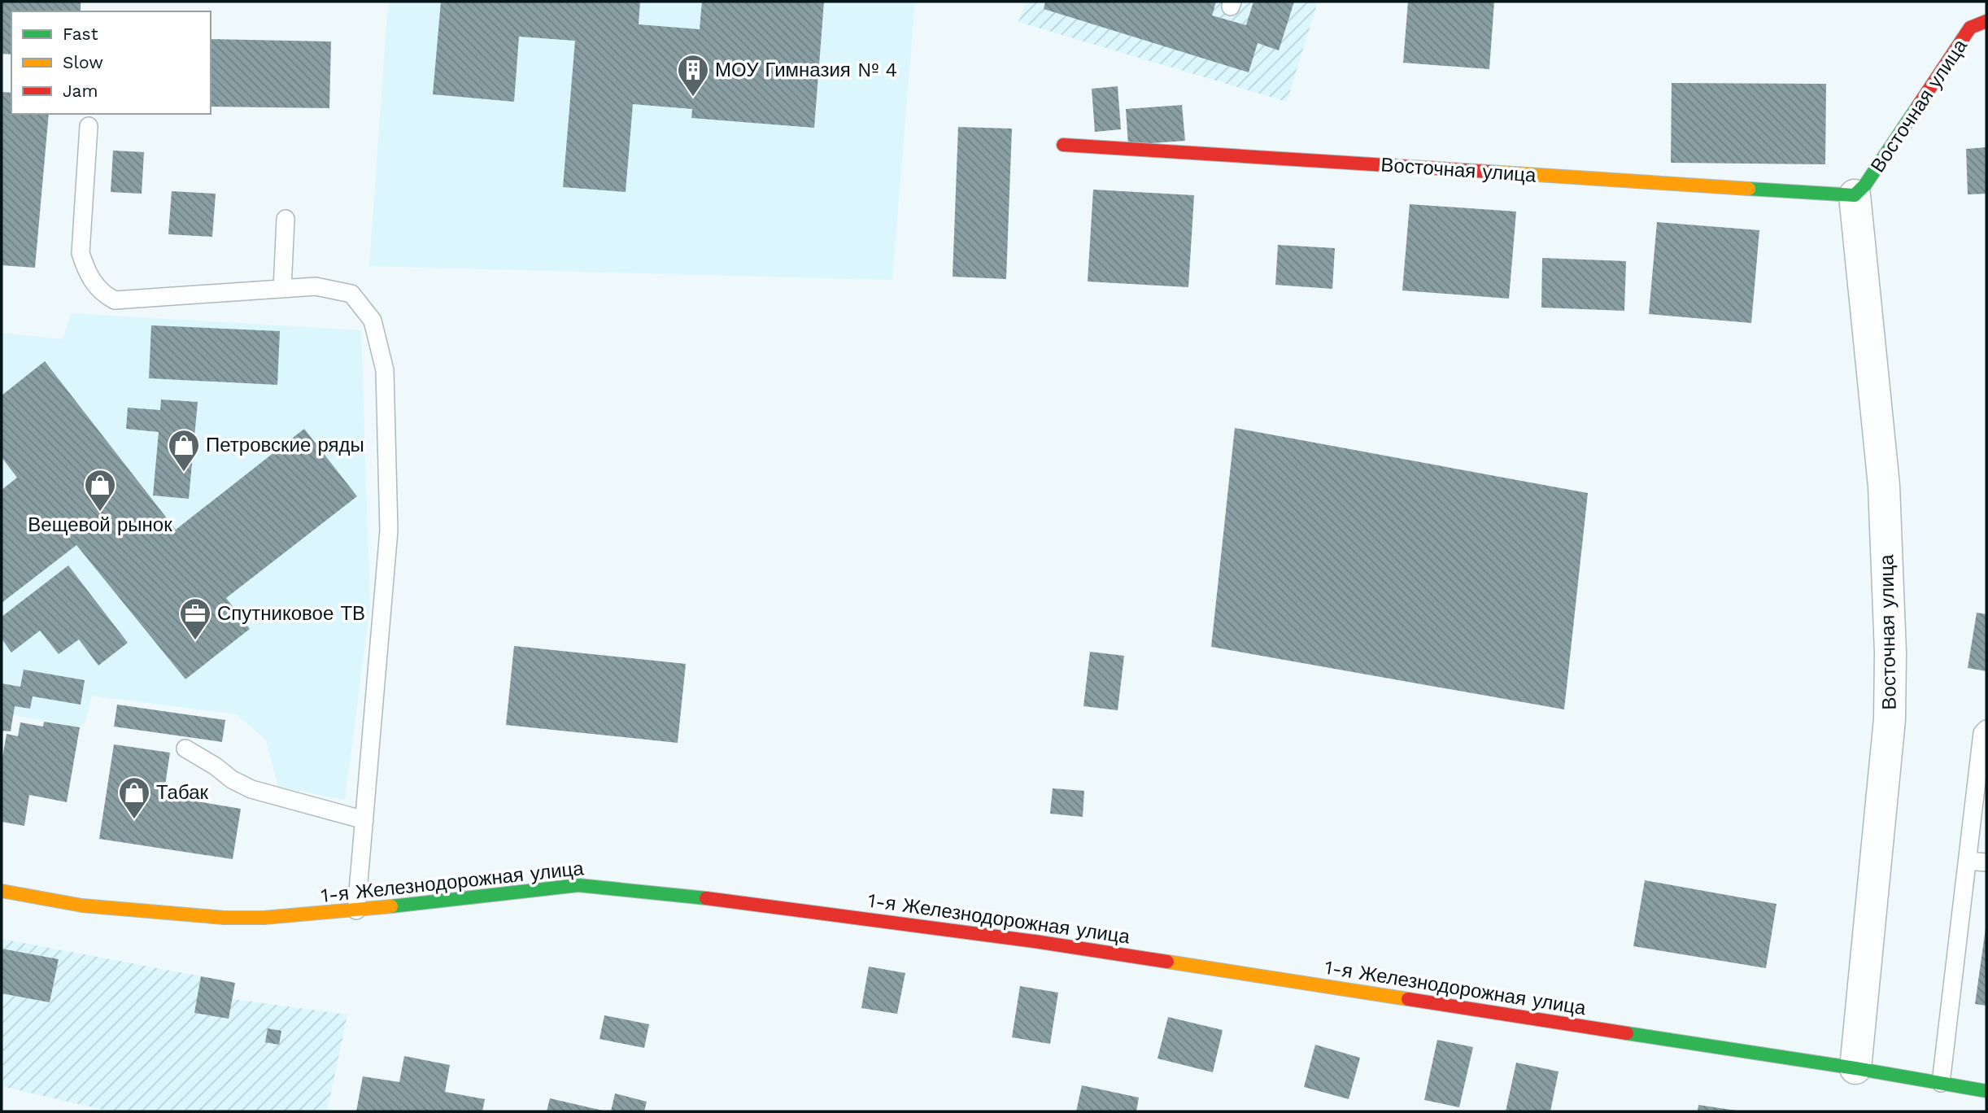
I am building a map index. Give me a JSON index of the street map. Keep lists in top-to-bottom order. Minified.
{"streets":{"main road":["Восточная улица","1-я Железнодорожная улица"]},"crossings":[["Восточная улица","1-я Железнодорожная улица"]],"places":{"building":["МОУ Гимназия № 4"],"shop":["Петровские ряды","Вещевой рынок","Табак"],"office":["Спутниковое ТВ"]},"legend":["Fast","Slow","Jam"]}
